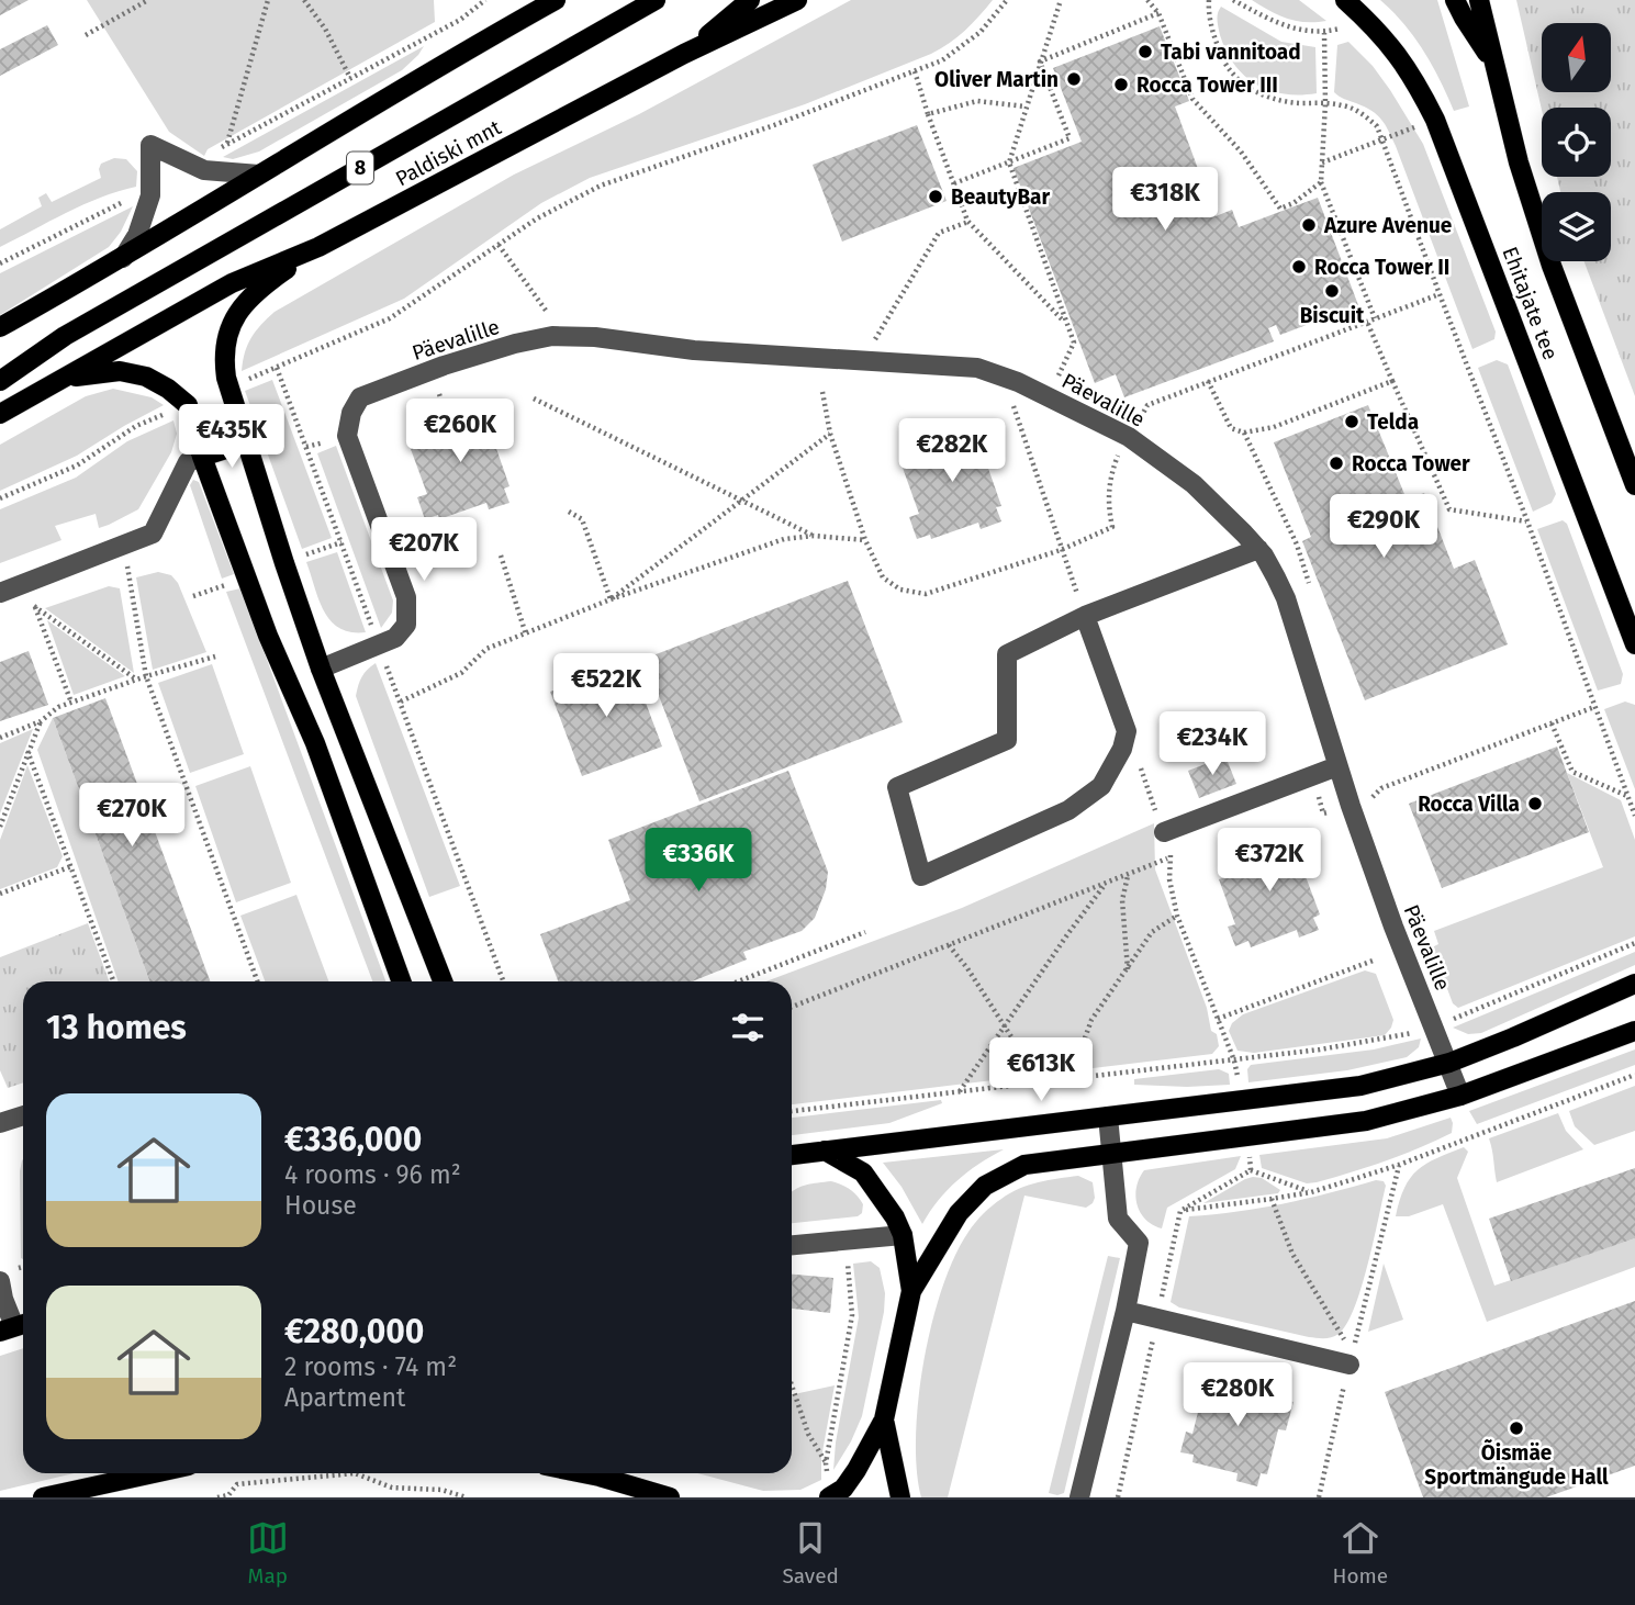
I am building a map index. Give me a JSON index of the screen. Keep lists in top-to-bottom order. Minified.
{"streets":{"main road":["Paldiski mnt","8","Ehitajate tee"],"street":["Päevalille"]},"places":["Tabi vannitoad","Oliver Martin","Rocca Tower III","BeautyBar","Azure Avenue","Rocca Tower II","Biscuit","Telda","Rocca Tower","Rocca Villa","Õismäe Sportmängude Hall"],"north":"top","page":{"price":["€318K","€260K","€435K","€282K","€290K","€207K","€522K","€234K","€270K","€336K","€372K","€613K","€280K"],"heading":"13 homes","list":[{"name":"€336,000","note":"4 rooms · 96 m² · House"},{"name":"€280,000","note":"2 rooms · 74 m² · Apartment"}],"tabs":["Map","Saved","Home"]}}
